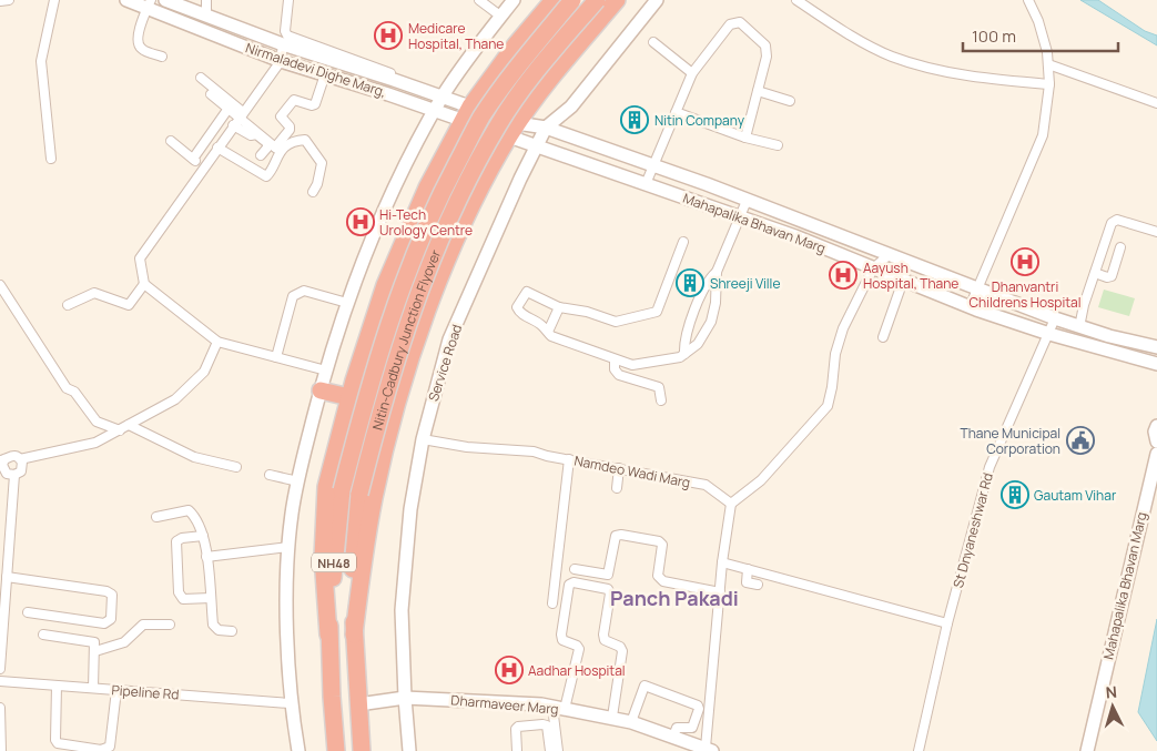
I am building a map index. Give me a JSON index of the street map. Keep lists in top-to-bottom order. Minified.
{"streets":{"highway":["Nitin-Cadbury Junction Flyover","NH48"],"street":["Nirmaladevi Dighe Marg,","Mahapalika Bhavan Marg","Service Road","Namdeo Wadi Marg","St Dnyaneshwar Rd","Pipeline Rd","Dharmaveer Marg"]},"crossings":[["Nirmaladevi Dighe Marg,","Mahapalika Bhavan Marg"],["Mahapalika Bhavan Marg","Service Road"],["Mahapalika Bhavan Marg","St Dnyaneshwar Rd"],["Nitin-Cadbury Junction Flyover","NH48"],["Service Road","Namdeo Wadi Marg"],["Service Road","Dharmaveer Marg"],["NH48","Dharmaveer Marg"]],"districts":["Panch Pakadi"],"places":{"hospital":["Medicare Hospital, Thane","Hi-Tech Urology Centre","Dhanvantri Childrens Hospital","Aayush Hospital, Thane","Aadhar Hospital"],"building":["Nitin Company","Shreeji Ville","Gautam Vihar"],"public building":["Thane Municipal Corporation"]},"scale_bar":"100 m","north":"top"}
